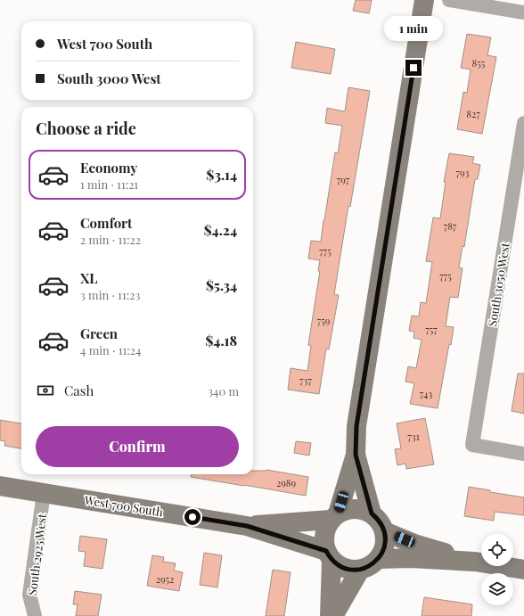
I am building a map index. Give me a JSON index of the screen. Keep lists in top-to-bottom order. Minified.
{"streets":{"main road":["West 700 South"],"street":["South 3050 West","South 2925 West"]},"crossings":[["West 700 South","South 2925 West"]],"house_numbers":["855","827","793","797","787","775","775","759","757","737","743","731","2989","2952"],"page":{"bubble":"1 min","banner":["West 700 South","South 3000 West"],"heading":"Choose a ride","list":[{"name":"Economy","note":"1 min · 11:21","value":"$3.14"},{"name":"Comfort","note":"2 min · 11:22","value":"$4.24"},{"name":"XL","note":"3 min · 11:23","value":"$5.34"},{"name":"Green","note":"4 min · 11:24","value":"$4.18"}],"pay":["Cash","340 m"],"buttons":"Confirm"}}
